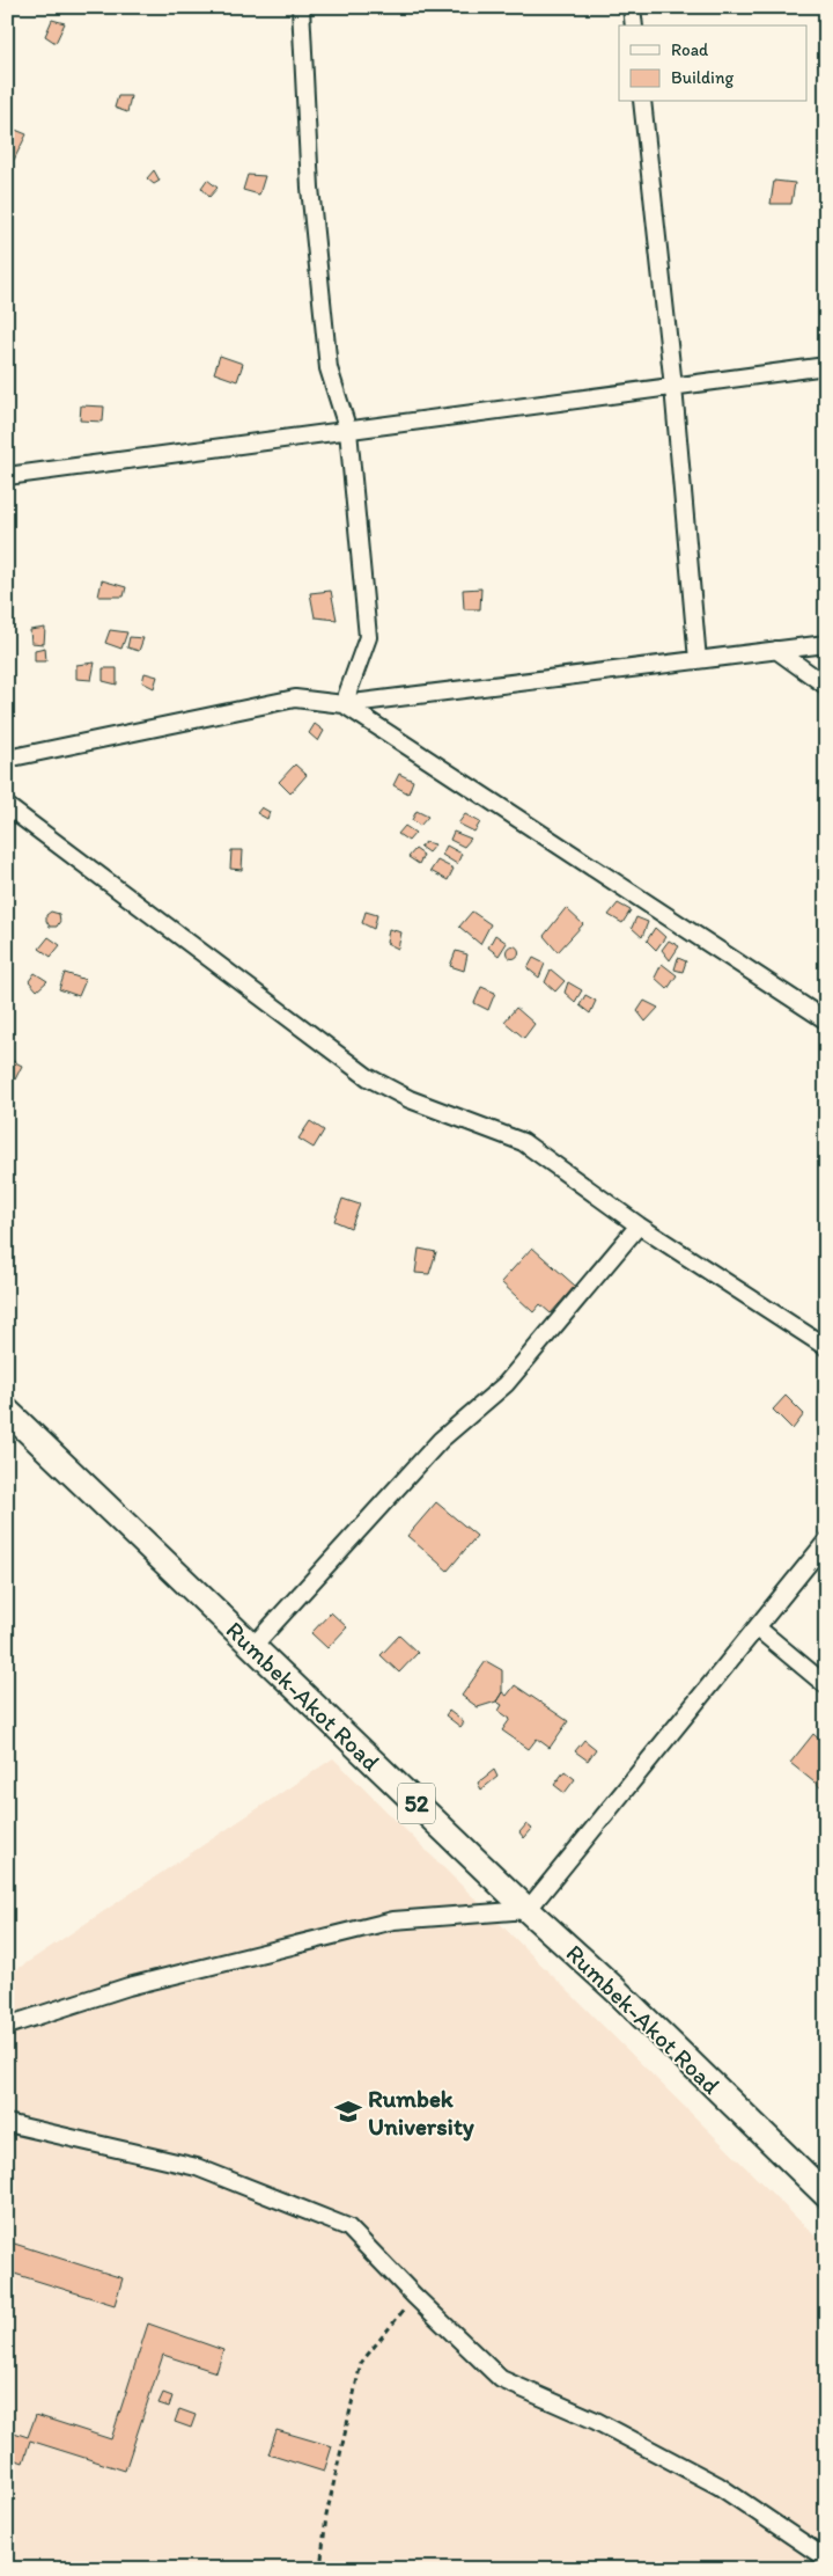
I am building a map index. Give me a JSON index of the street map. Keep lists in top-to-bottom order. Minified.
{"streets":{"main road":["Rumbek-Akot Road","52"]},"places":{"school or university":["Rumbek University"]},"legend":["Road","Building"]}
